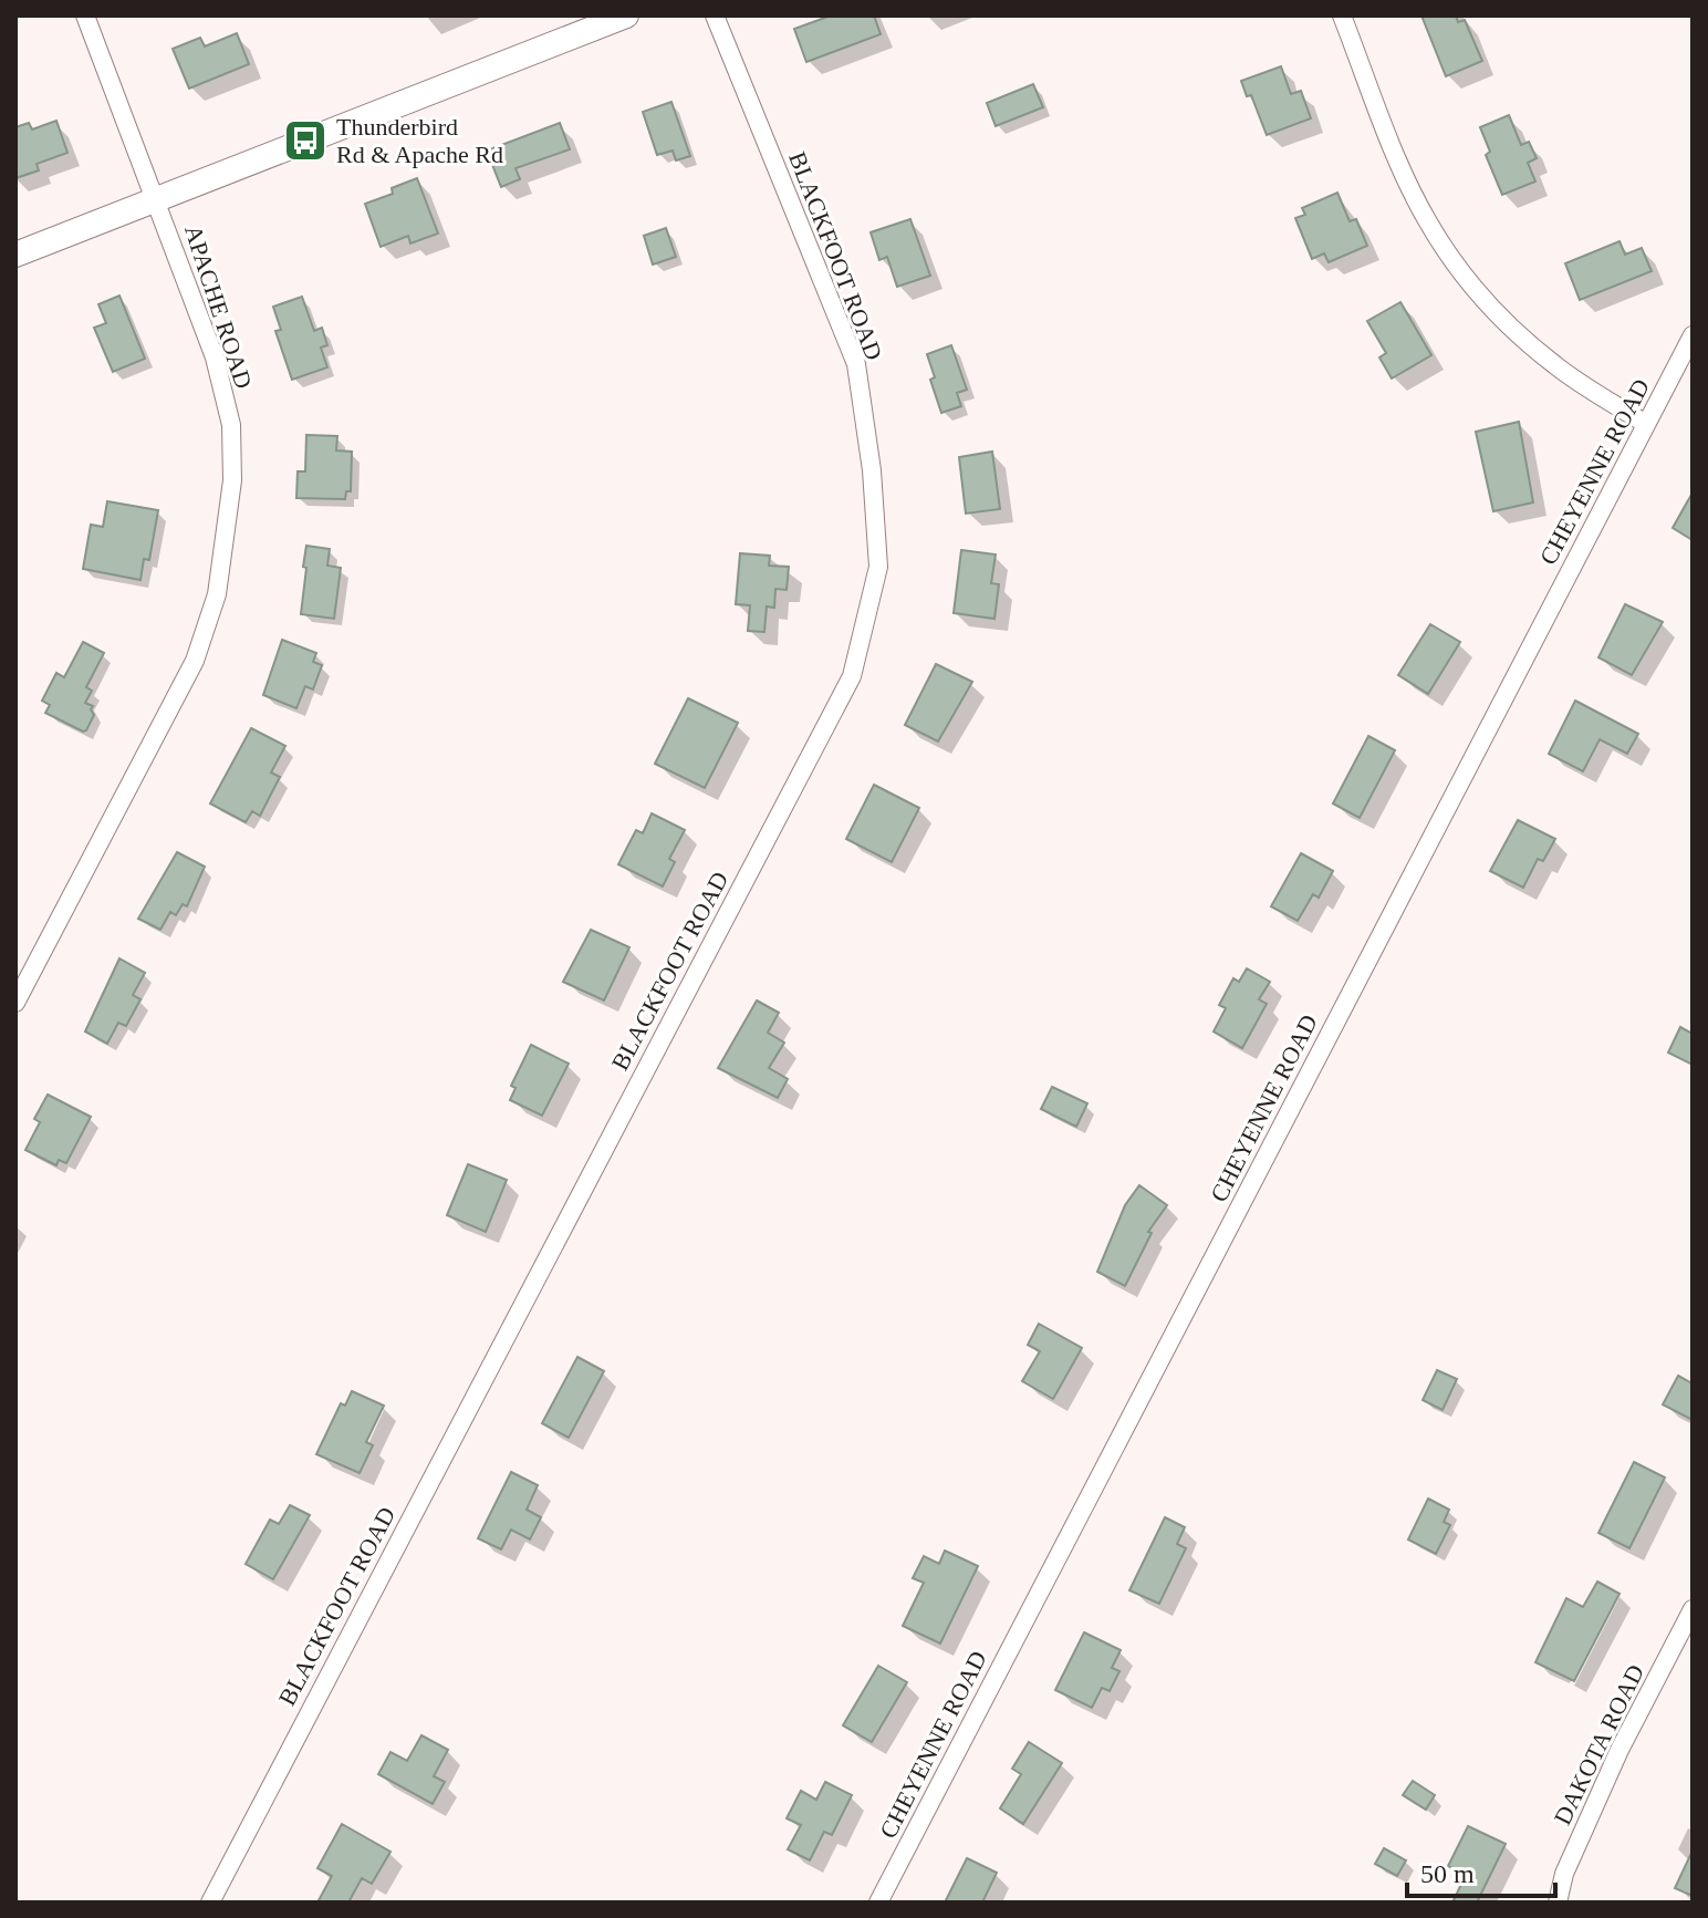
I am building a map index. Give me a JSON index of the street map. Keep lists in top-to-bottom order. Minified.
{"streets":{"street":["BLACKFOOT ROAD","APACHE ROAD","CHEYENNE ROAD","DAKOTA ROAD"]},"places":{"bus stop":["Thunderbird Rd & Apache Rd"]},"scale_bar":"50 m"}
